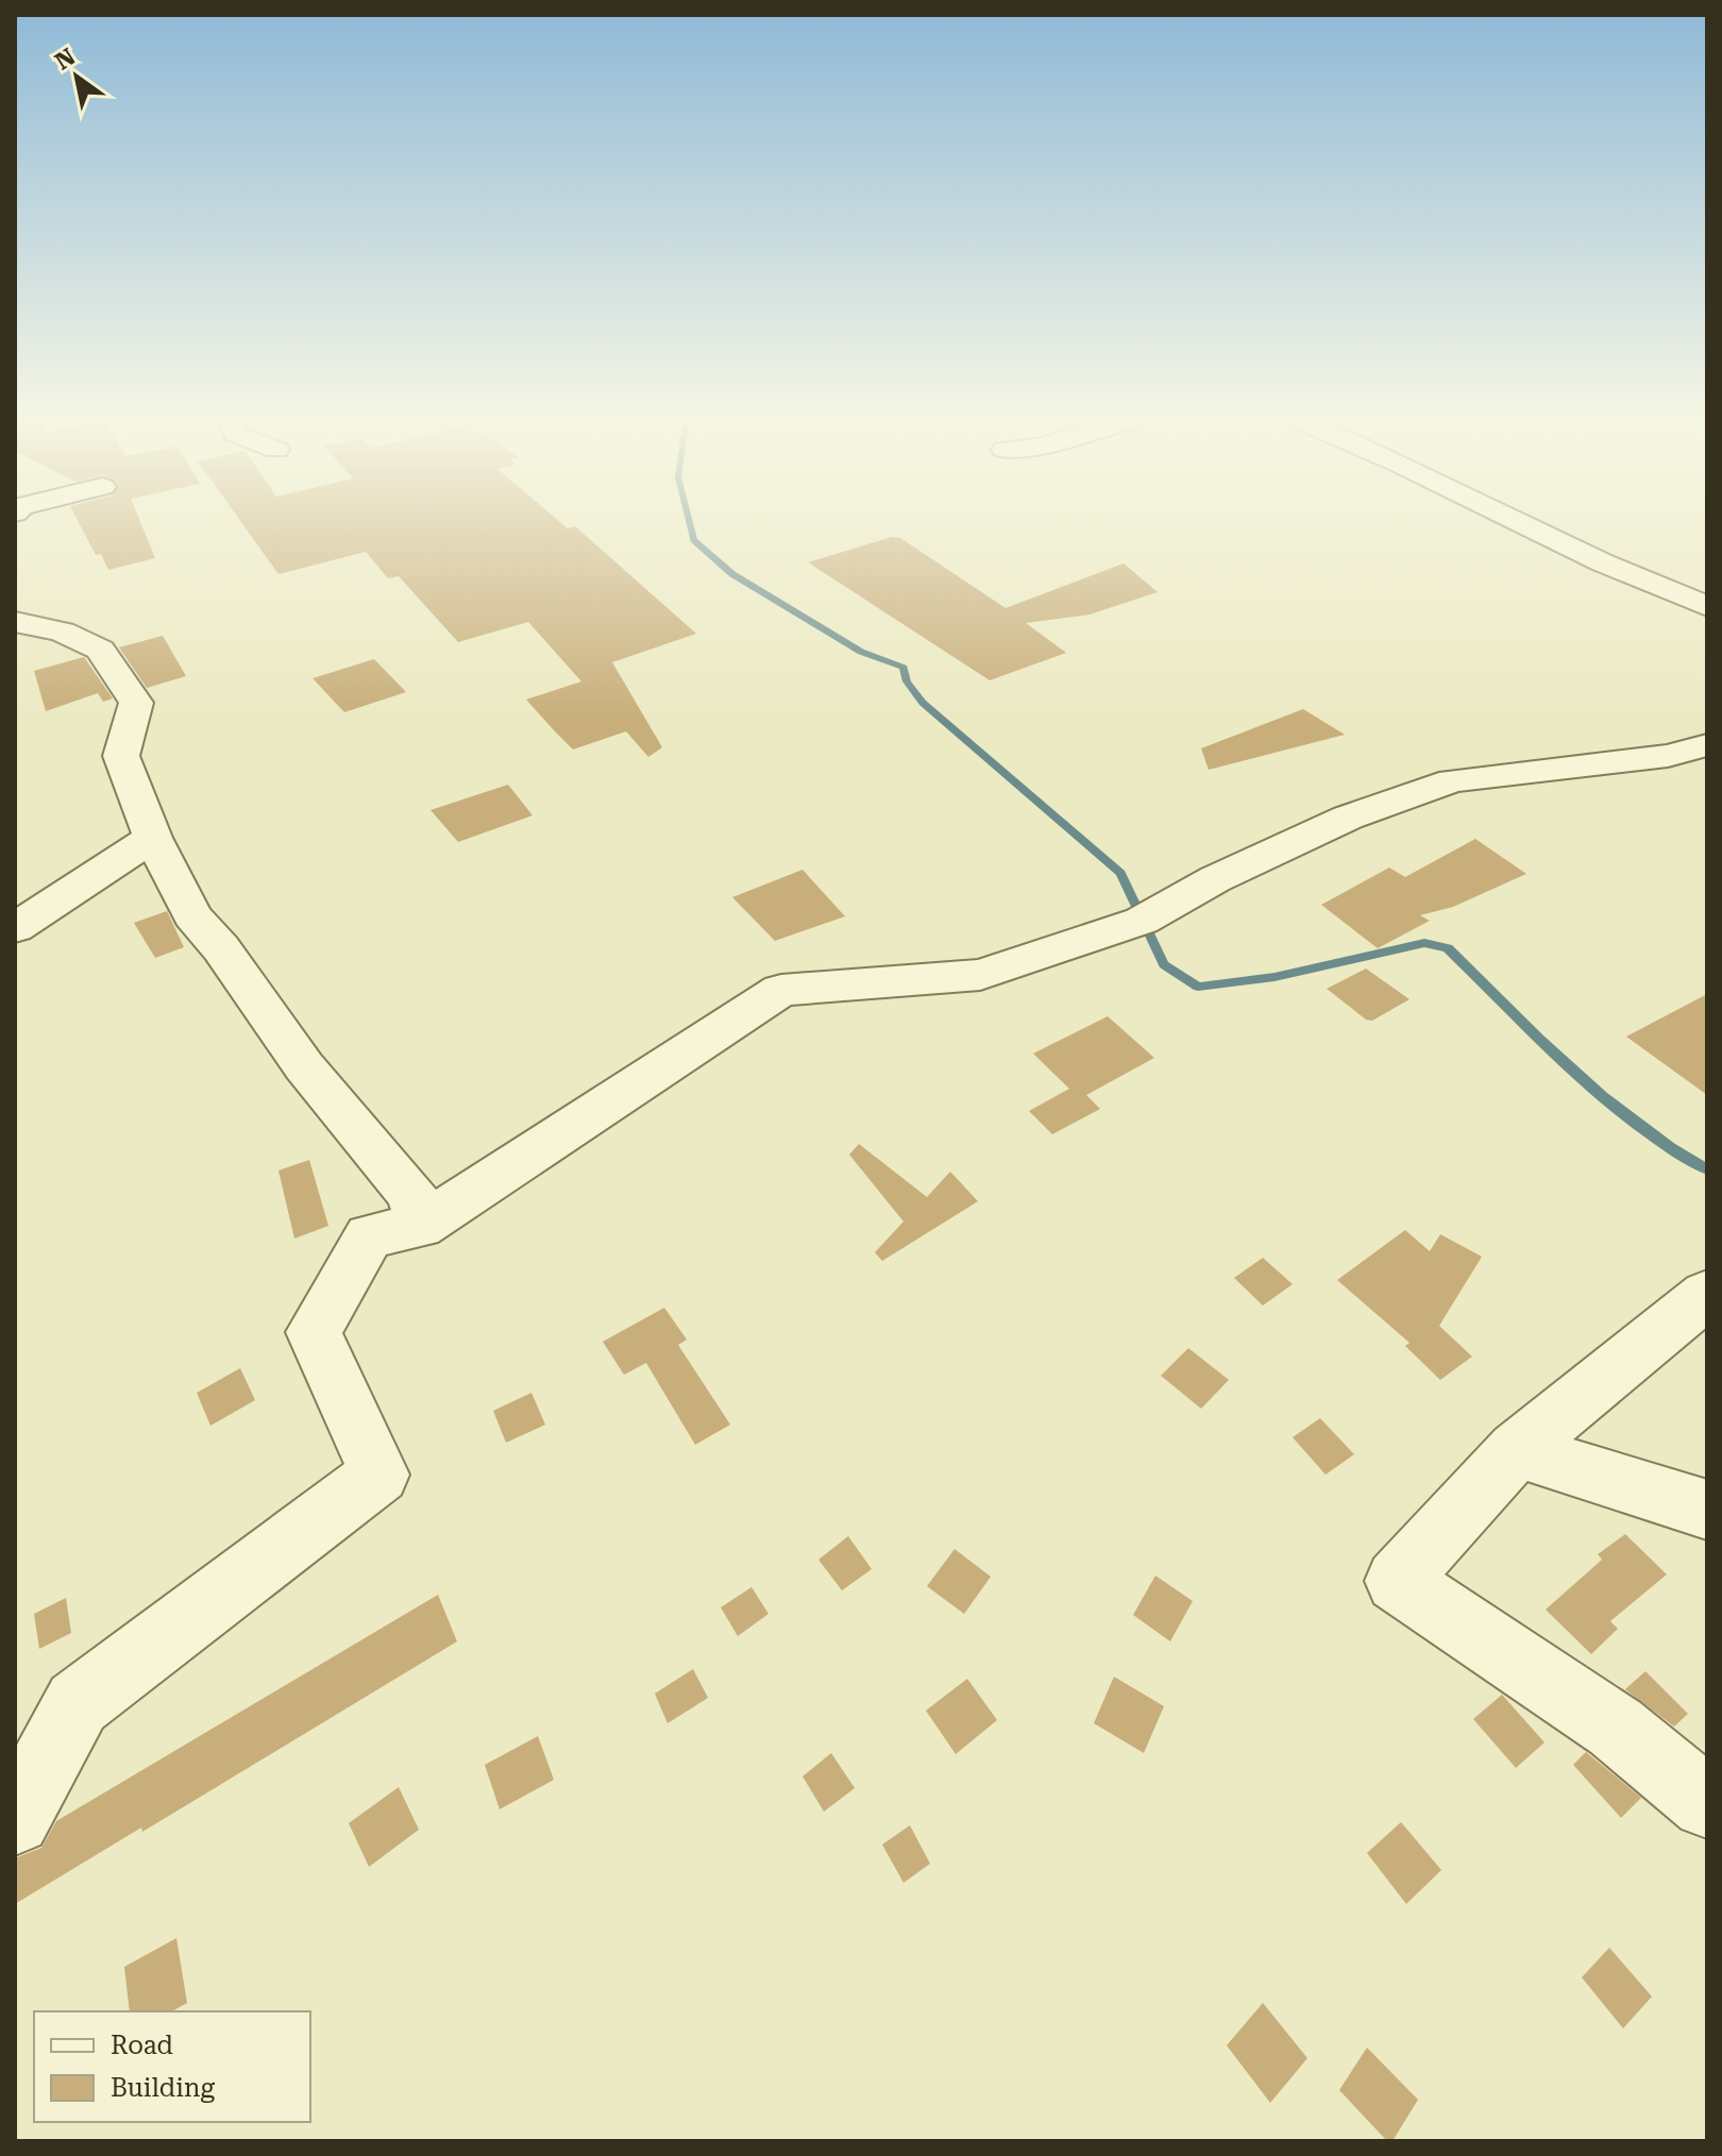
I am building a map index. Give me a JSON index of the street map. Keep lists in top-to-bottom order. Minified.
{"legend":["Road","Building"],"north":"top left"}
